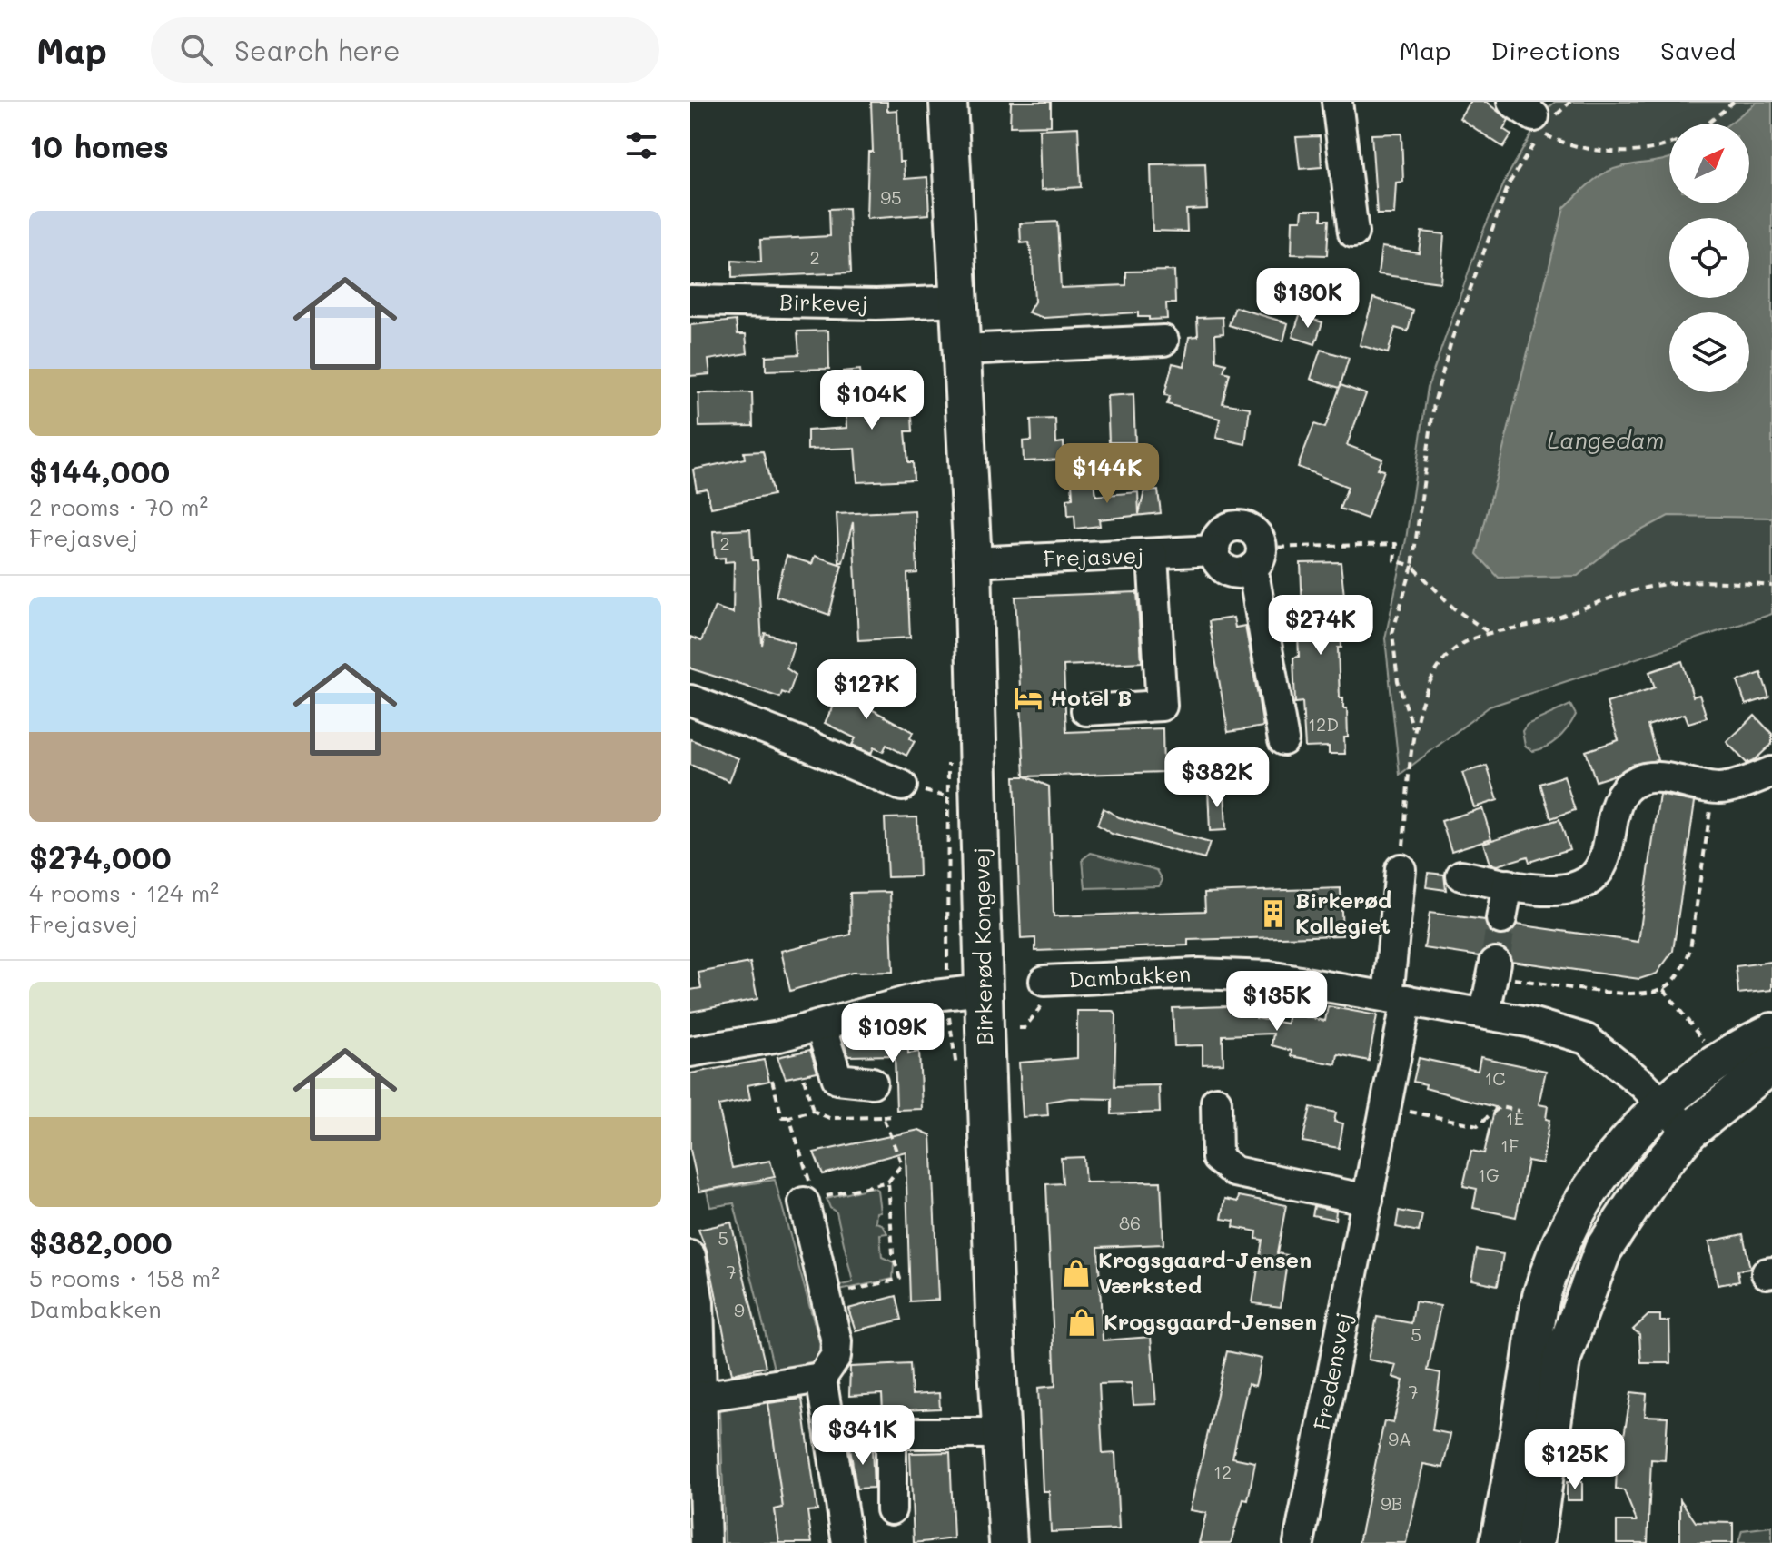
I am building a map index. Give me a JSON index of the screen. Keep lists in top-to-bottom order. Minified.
{"streets":{"main road":["Birkerød Kongevej"],"street":["Birkevej","Frejasvej","Dambakken","Fredensvej"]},"crossings":[["Birkevej","Birkerød Kongevej"],["Frejasvej","Birkerød Kongevej"],["Dambakken","Fredensvej"]],"water":["Langedam"],"places":{"hotel":["Hotel B"],"building":["Birkerød Kollegiet"],"shop":["Krogsgaard-Jensen Værksted","Krogsgaard-Jensen"]},"house_numbers":["95","2","2","12D","1C","1E","1F","1G","86","5","7","9","5","7","9A","12","9B"],"north":"top right","page":{"header":"Map","search":"Search here","nav":["Map","Directions","Saved"],"heading":"10 homes","list":[{"name":"$144,000","note":"2 rooms · 70 m² · Frejasvej"},{"name":"$274,000","note":"4 rooms · 124 m² · Frejasvej"},{"name":"$382,000","note":"5 rooms · 158 m² · Dambakken"}],"price":["$130K","$104K","$144K","$274K","$127K","$382K","$135K","$109K","$341K","$125K"]}}
